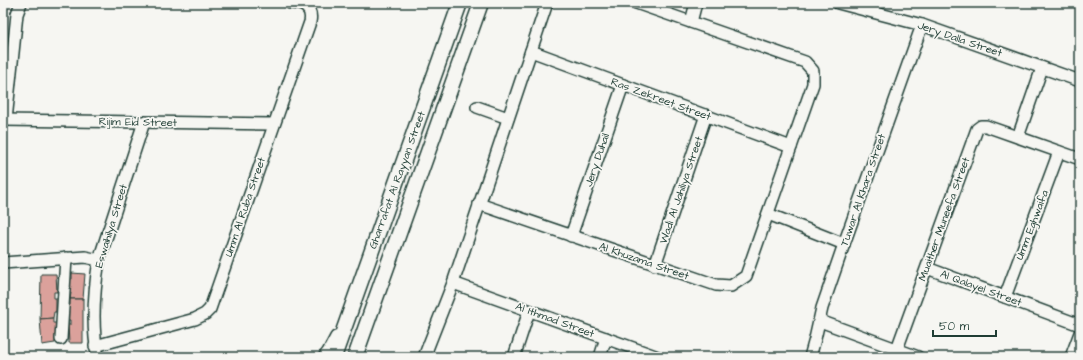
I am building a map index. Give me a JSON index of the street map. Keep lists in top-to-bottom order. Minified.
{"streets":{"main road":["Gharrafat Al Rayyan Street"],"street":["Jery Dalla Street","Ras Zekreet Street","Rijim Eid Street","Jery Duhail","Wadi Al Jahiliya Street","Tuwar Al Khara Street","Umm Al Ruba Street","Muaither Muneefa Street","Umm Eghwaifa","Eswaihilya Street","Al Khuzama Street","Al Qalayel Street","Al Ithmad Street"]},"crossings":[["Jery Dalla Street","Tuwar Al Khara Street"],["Ras Zekreet Street","Jery Duhail"],["Ras Zekreet Street","Wadi Al Jahiliya Street"],["Ras Zekreet Street","Al Khuzama Street"],["Rijim Eid Street","Umm Al Ruba Street"],["Rijim Eid Street","Eswaihilya Street"],["Jery Duhail","Al Khuzama Street"],["Wadi Al Jahiliya Street","Al Khuzama Street"],["Umm Al Ruba Street","Eswaihilya Street"],["Muaither Muneefa Street","Umm Eghwaifa"],["Muaither Muneefa Street","Al Qalayel Street"],["Umm Eghwaifa","Al Qalayel Street"]],"scale_bar":"50 m"}
